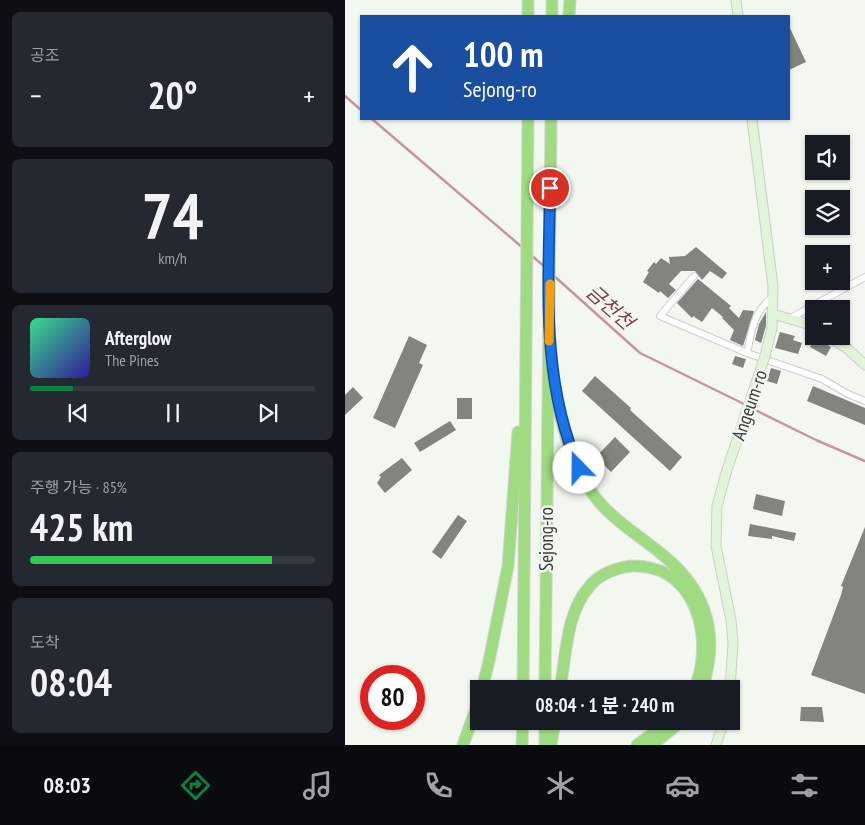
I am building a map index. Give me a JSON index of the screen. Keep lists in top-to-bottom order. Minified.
{"streets":{"highway":["Sejong-ro"],"street":["Angeum-ro"]},"water":["금천천"],"page":{"tile":["공조",["74","km/h"],["주행 가능 · 85%","425 km"],["도착","08:04"]],"turn":["100 m","Sejong-ro"],"heat":["−","20°","+"],"map_buttons":["+","−"],"song":["Afterglow","The Pines"],"limit":"80","trip":"08:04 · 1 분 · 240 m","tabs":"08:03"}}
